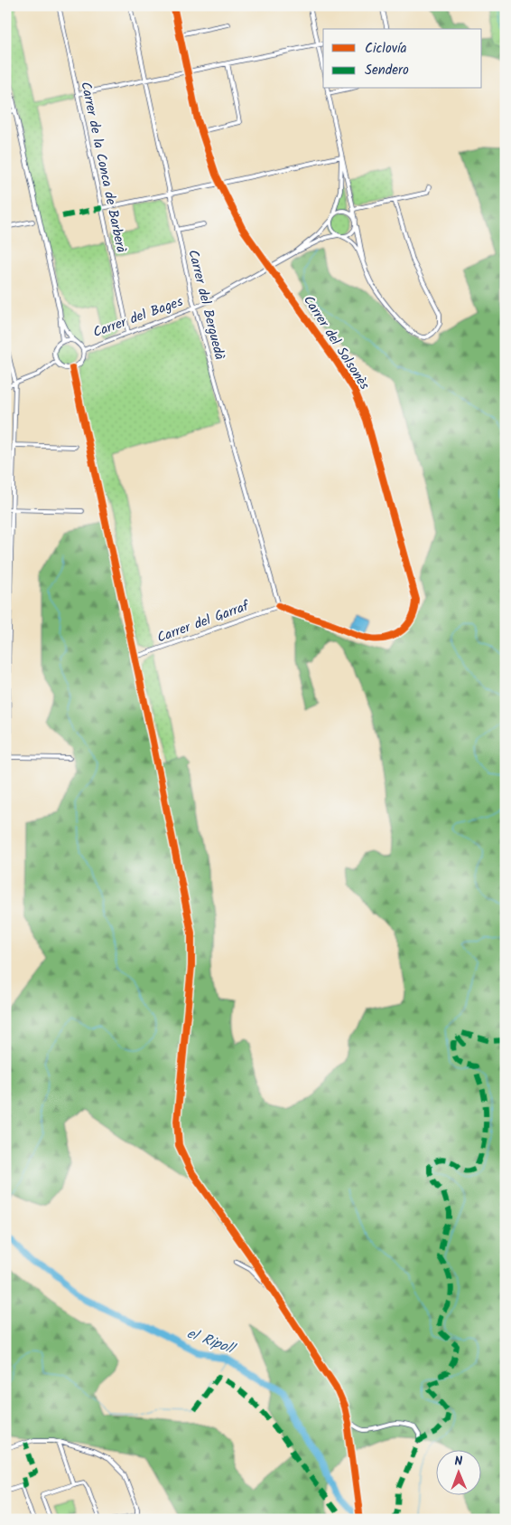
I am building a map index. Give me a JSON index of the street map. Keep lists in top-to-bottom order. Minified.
{"streets":{"street":["Carrer de la Conca de Barberà","Carrer del Berguedà","Carrer del Bages","Carrer del Solsonès","Carrer del Garraf"]},"crossings":[["Carrer de la Conca de Barberà","Carrer del Bages"],["Carrer del Berguedà","Carrer del Bages"],["Carrer del Berguedà","Carrer del Solsonès"],["Carrer del Berguedà","Carrer del Garraf"],["Carrer del Bages","Carrer del Solsonès"],["Carrer del Solsonès","Carrer del Garraf"]],"water":["el Ripoll"],"legend":["Ciclovía","Sendero"],"north":"top"}
